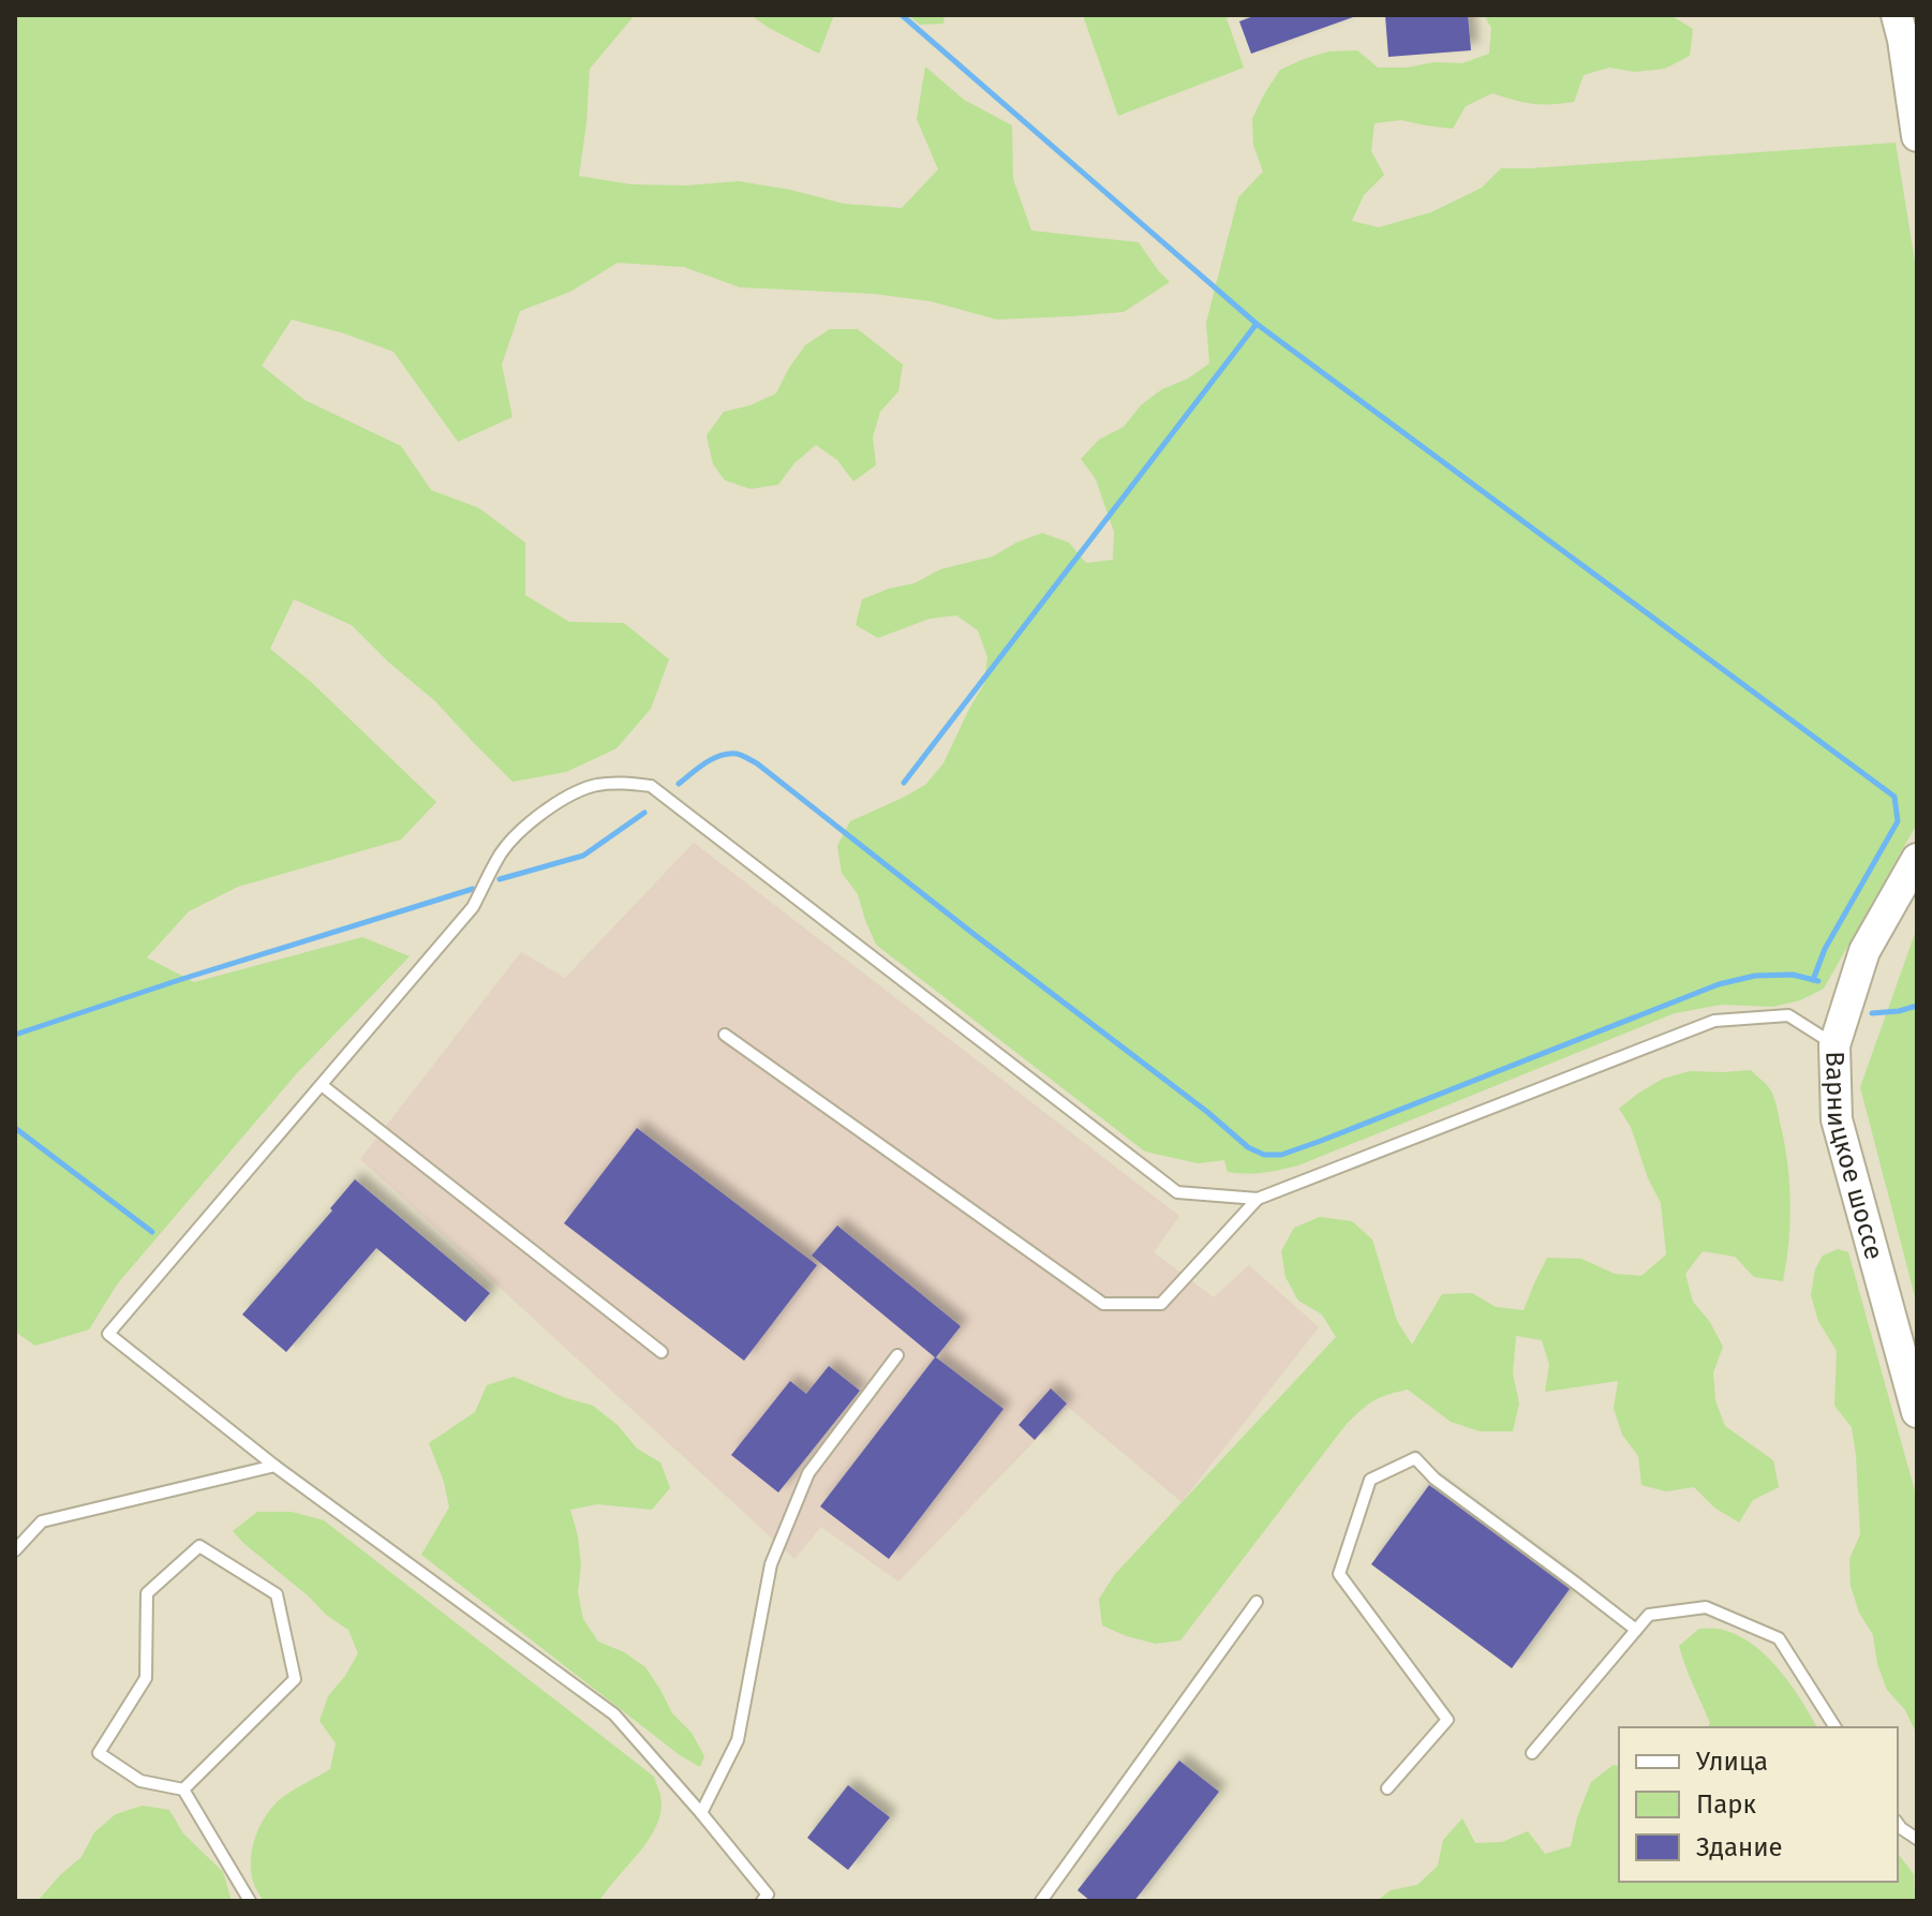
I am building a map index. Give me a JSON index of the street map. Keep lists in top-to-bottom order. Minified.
{"streets":{"street":["Варницкое шоссе"]},"legend":["Улица","Парк","Здание"]}
